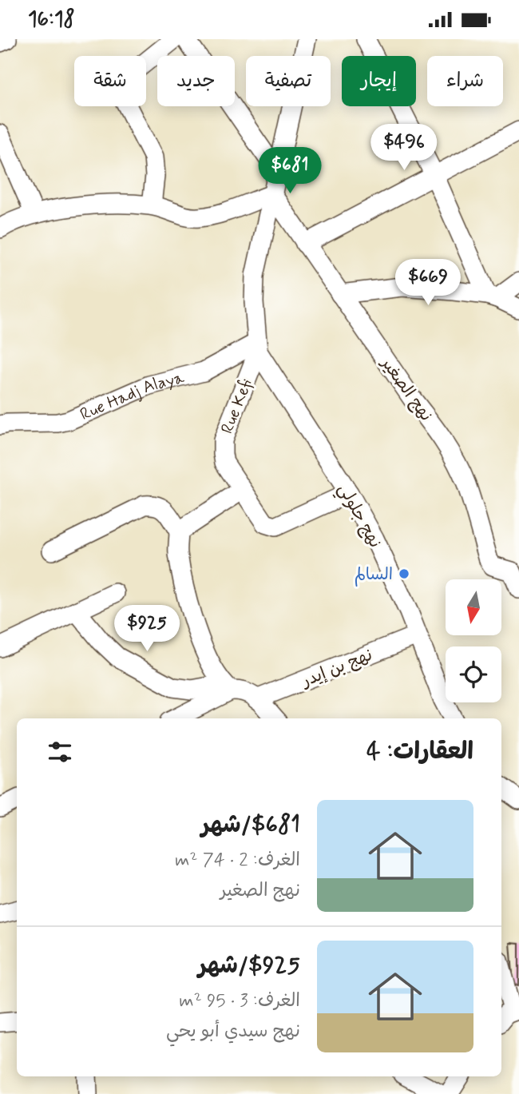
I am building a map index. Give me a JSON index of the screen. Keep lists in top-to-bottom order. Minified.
{"streets":{"street":["نهج الصغير","Rue Hadj Alaya","Rue Kefi","نهج جلولي","نهج بن إيدر"]},"crossings":[["Rue Hadj Alaya","Rue Kefi"],["Rue Hadj Alaya","نهج جلولي"],["Rue Kefi","نهج جلولي"],["نهج جلولي","نهج بن إيدر"]],"places":["السالم"],"north":"bottom","page":{"status":"16:18","chip":["شراء","إيجار","تصفية","جديد","شقة"],"price":["$496","$681","$669","$925"],"heading":"العقارات: 4","list":[{"name":"$681/شهر","note":"الغرف: 2 · 74 m² · نهج الصغير"},{"name":"$925/شهر","note":"الغرف: 3 · 95 m² · نهج سيدي أبو يحي"}]}}
